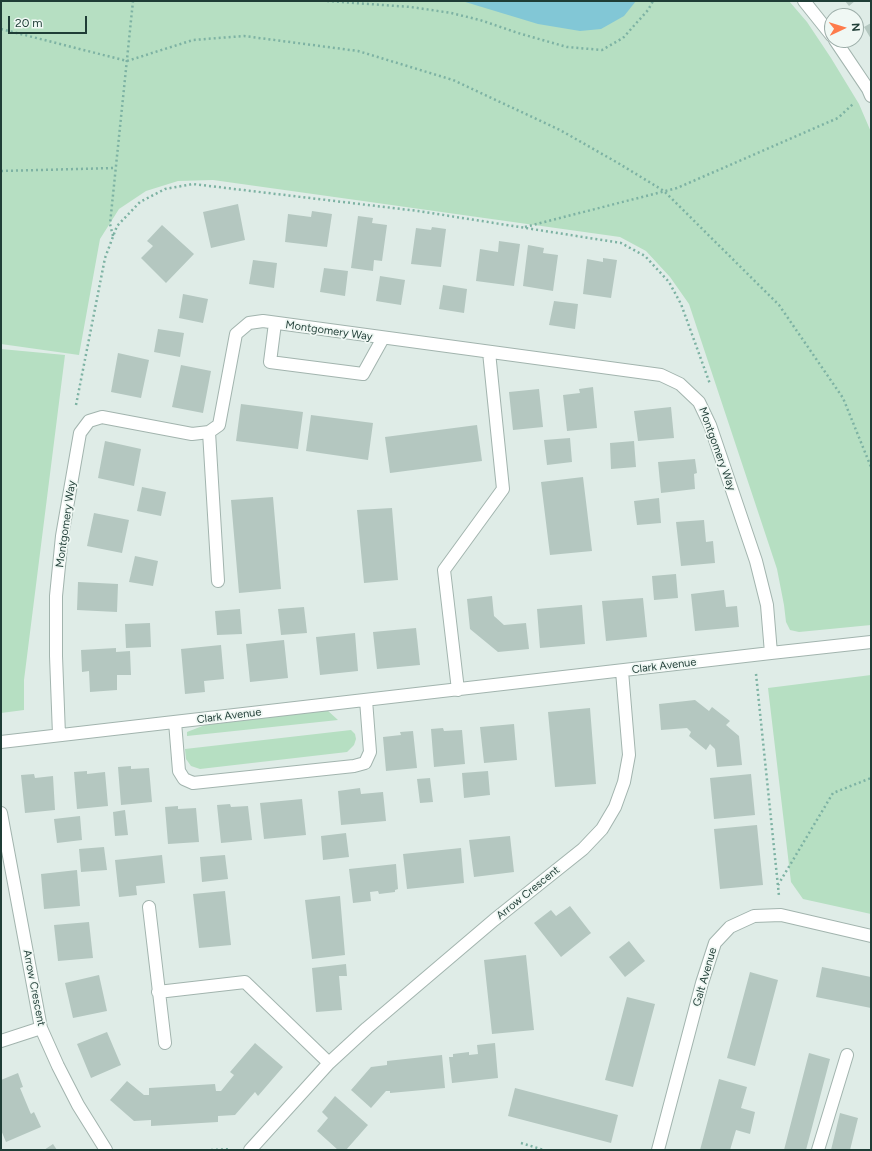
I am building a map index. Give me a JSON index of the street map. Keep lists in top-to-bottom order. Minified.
{"streets":{"street":["Montgomery Way","Clark Avenue","Arrow Crescent","Galt Avenue"]},"crossings":[["Montgomery Way","Clark Avenue"],["Clark Avenue","Arrow Crescent"]],"scale_bar":"20 m","north":"right"}
